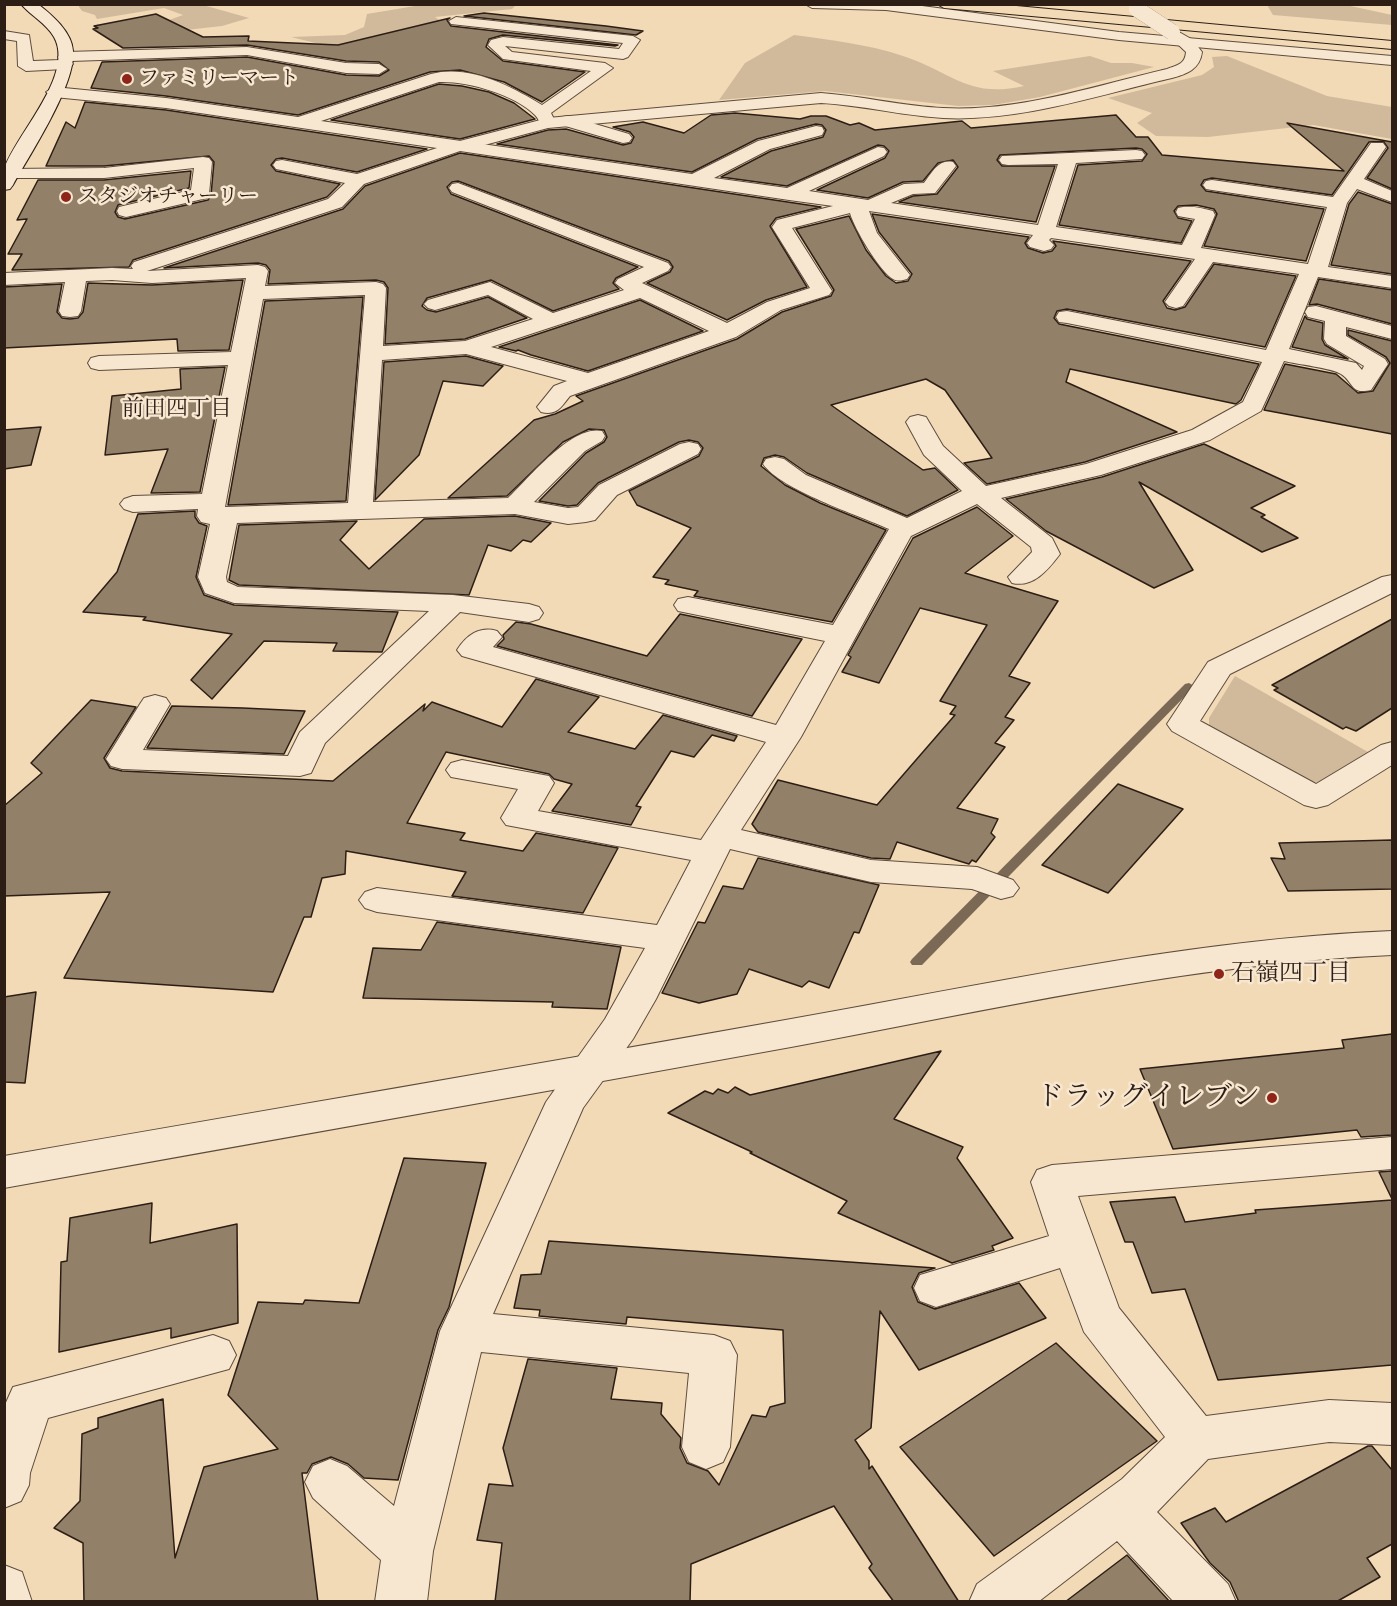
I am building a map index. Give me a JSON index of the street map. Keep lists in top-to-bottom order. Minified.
{"districts":["前田四丁目"],"places":["ファミリーマート","スタジオチャーリー","石嶺四丁目","ドラッグイレブン"]}
